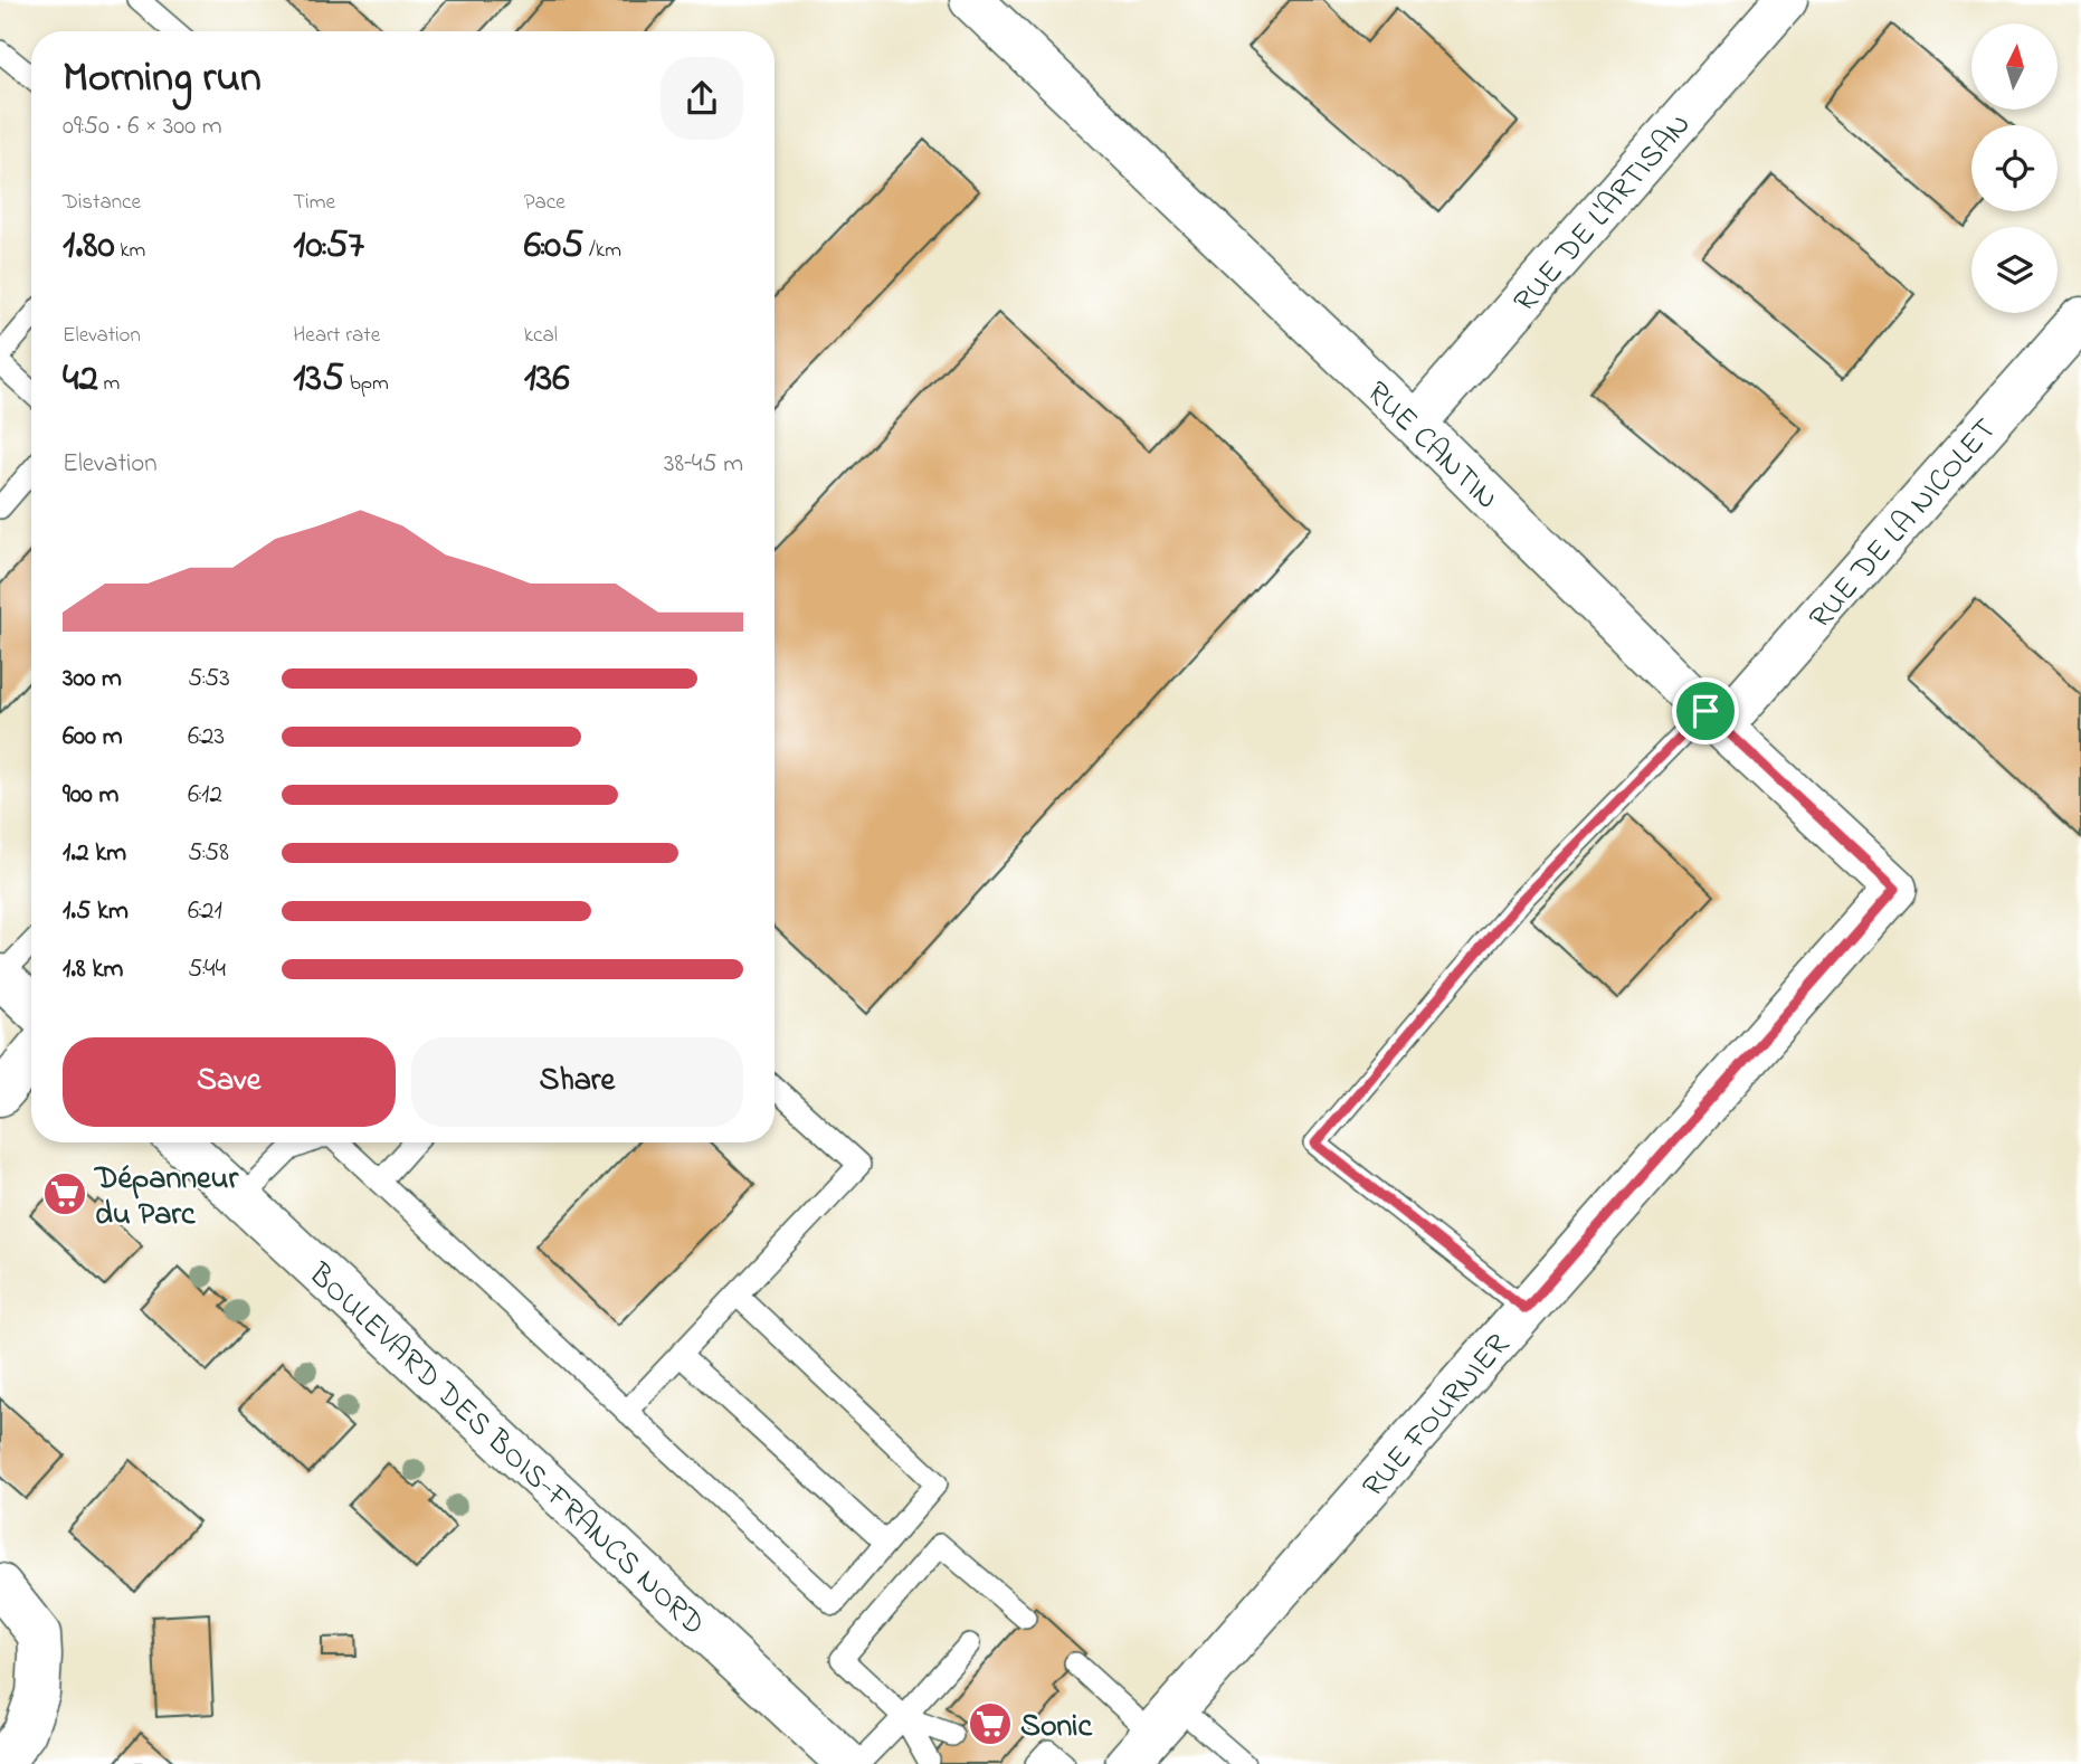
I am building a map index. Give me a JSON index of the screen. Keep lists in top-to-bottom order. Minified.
{"streets":{"street":["RUE DE L'ARTISAN","RUE CANTIN","RUE DE LA NICOLET","RUE FOURNIER","BOULEVARD DES BOIS-FRANCS NORD"]},"crossings":[["RUE DE L'ARTISAN","RUE CANTIN"],["RUE CANTIN","RUE DE LA NICOLET"],["RUE CANTIN","RUE FOURNIER"]],"places":{"supermarket":["Dépanneur du Parc","Sonic"]},"north":"top","page":{"heading":["Morning run","09:50 · 6 × 300 m"],"stats":[["Distance","1.80 km"],["Time","10:57"],["Pace","6:05 /km"],["Elevation","42 m"],["Heart rate","135 bpm"],["kcal","136"]],"chart":["Elevation","38–45 m"],"list":[{"name":"300 m","note":"5:53"},{"name":"600 m","note":"6:23"},{"name":"900 m","note":"6:12"},{"name":"1.2 km","note":"5:58"},{"name":"1.5 km","note":"6:21"},{"name":"1.8 km","note":"5:44"}],"buttons":["Save","Share"]}}
